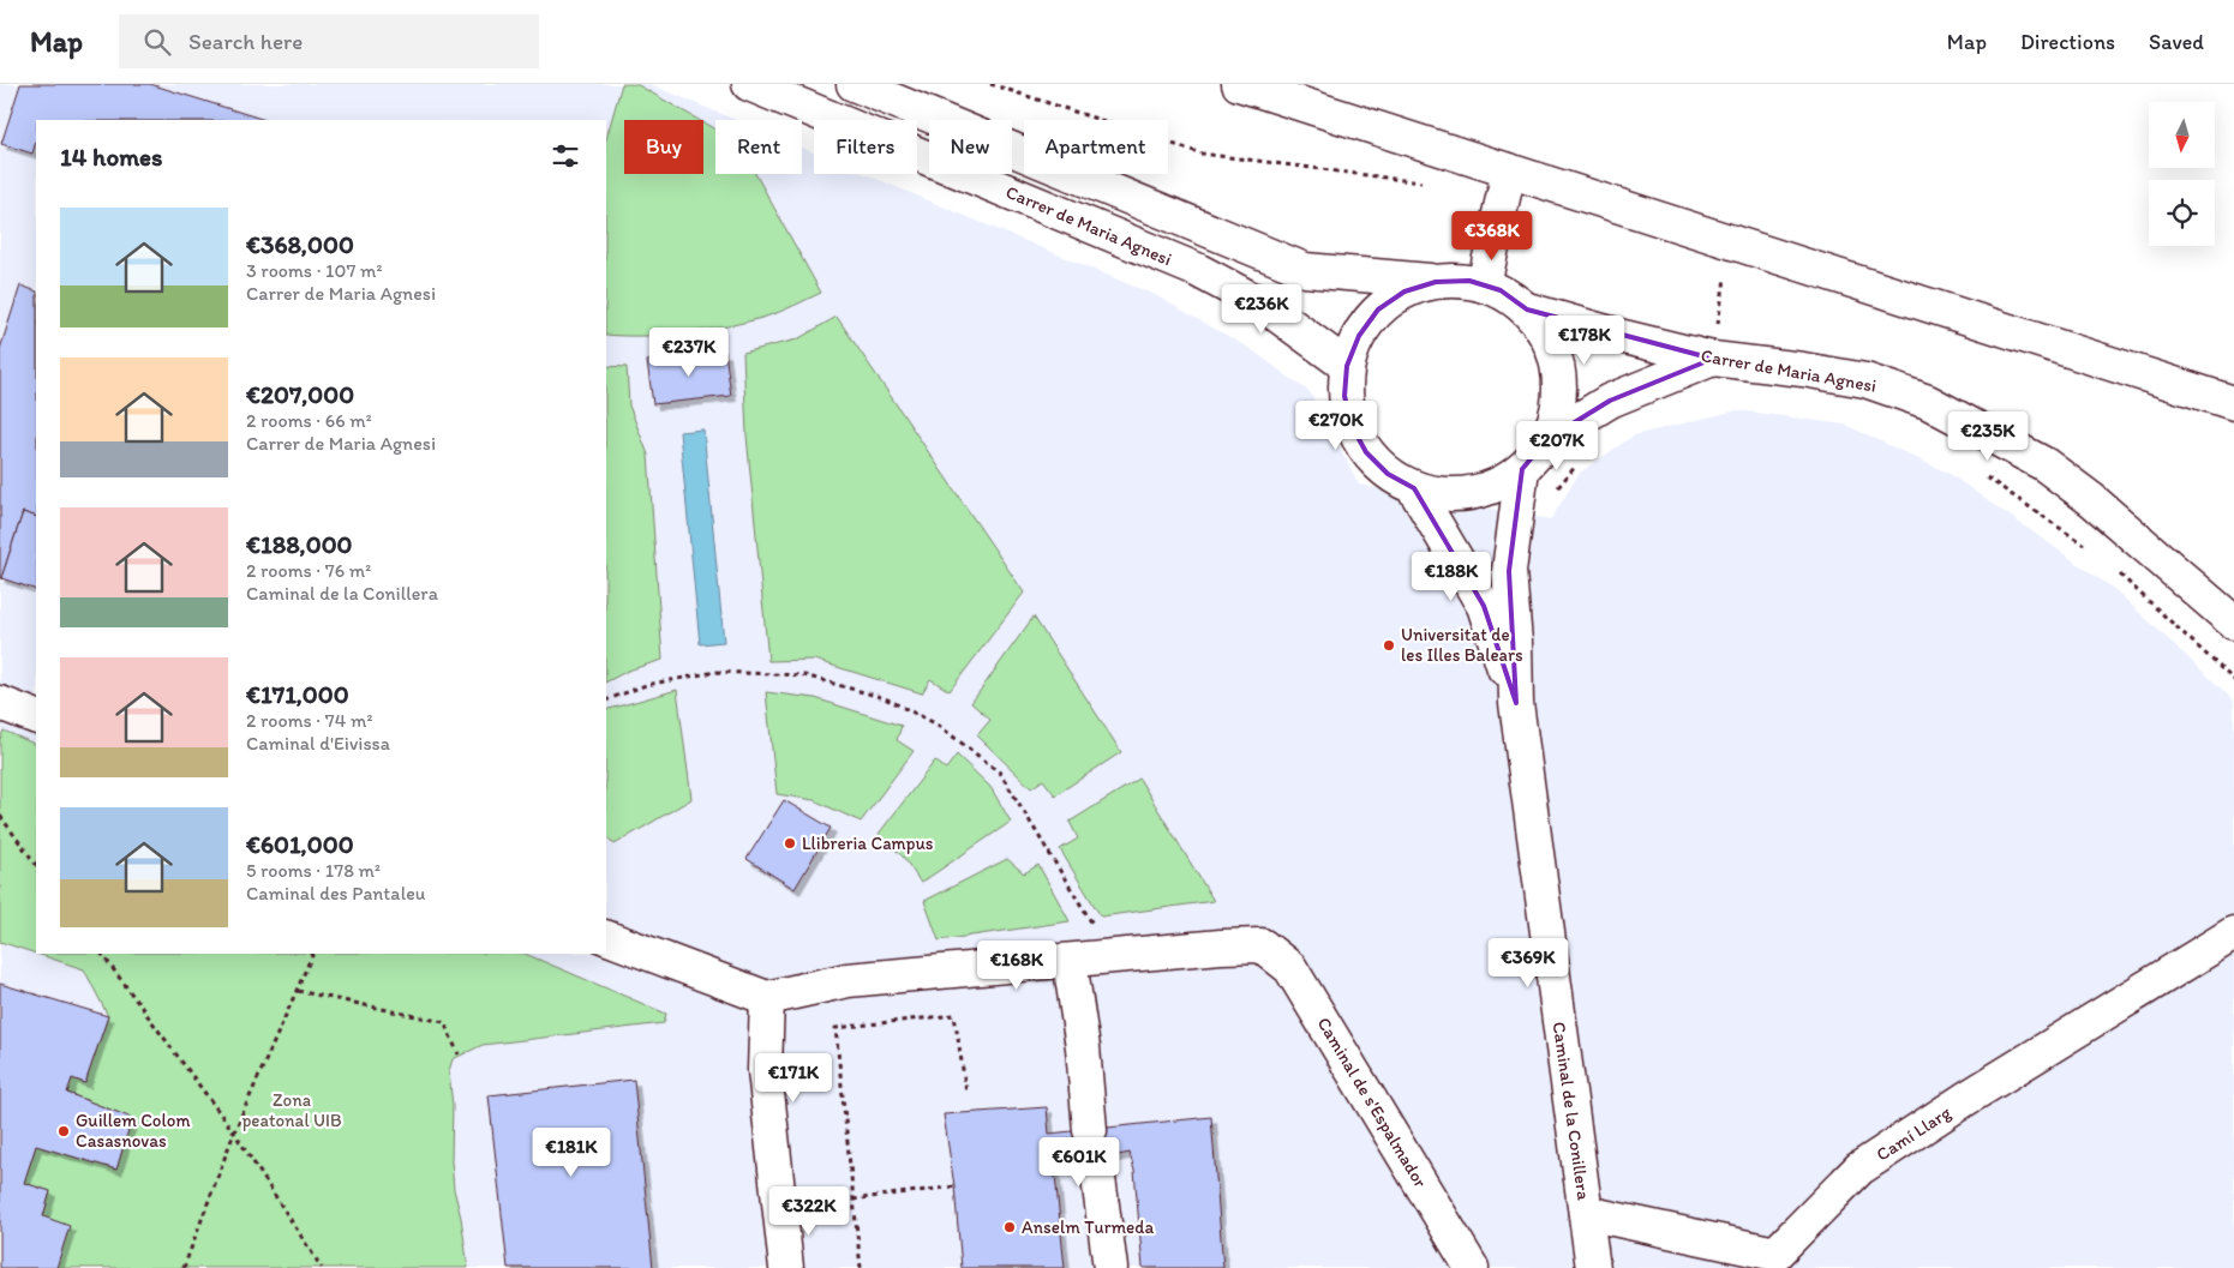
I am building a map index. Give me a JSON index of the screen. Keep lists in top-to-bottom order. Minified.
{"streets":{"street":["Carrer de Maria Agnesi","Caminal de s'Espalmador","Caminal de la Conillera","Camí Llarg"]},"crossings":[["Caminal de la Conillera","Camí Llarg"]],"parks":["Zona peatonal UIB"],"places":["Universitat de les Illes Balears","Llibreria Campus","Guillem Colom Casasnovas","Anselm Turmeda"],"north":"bottom","page":{"header":"Map","search":"Search here","nav":["Map","Directions","Saved"],"chip":["Buy","Rent","Filters","New","Apartment"],"heading":"14 homes","list":[{"name":"€368,000","note":"3 rooms · 107 m² · Carrer de Maria Agnesi"},{"name":"€207,000","note":"2 rooms · 66 m² · Carrer de Maria Agnesi"},{"name":"€188,000","note":"2 rooms · 76 m² · Caminal de la Conillera"},{"name":"€171,000","note":"2 rooms · 74 m² · Caminal d'Eivissa"},{"name":"€601,000","note":"5 rooms · 178 m² · Caminal des Pantaleu"}],"price":["€368K","€236K","€178K","€237K","€270K","€235K","€207K","€188K","€369K","€168K","€171K","€181K","€601K","€322K"]}}
